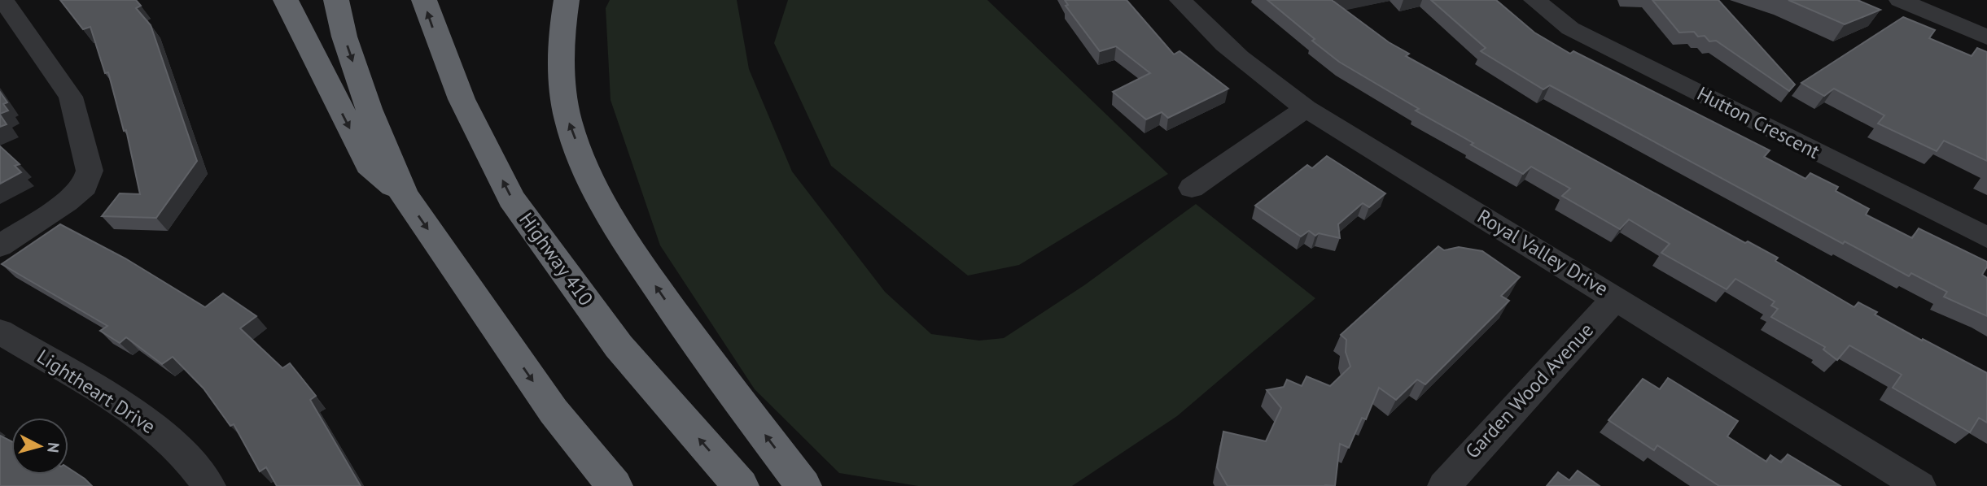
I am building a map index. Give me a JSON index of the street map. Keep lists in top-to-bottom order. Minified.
{"streets":{"highway":["Highway 410"],"street":["Hutton Crescent","Royal Valley Drive","Garden Wood Avenue","Lightheart Drive"]},"crossings":[["Royal Valley Drive","Garden Wood Avenue"]],"north":"right"}
